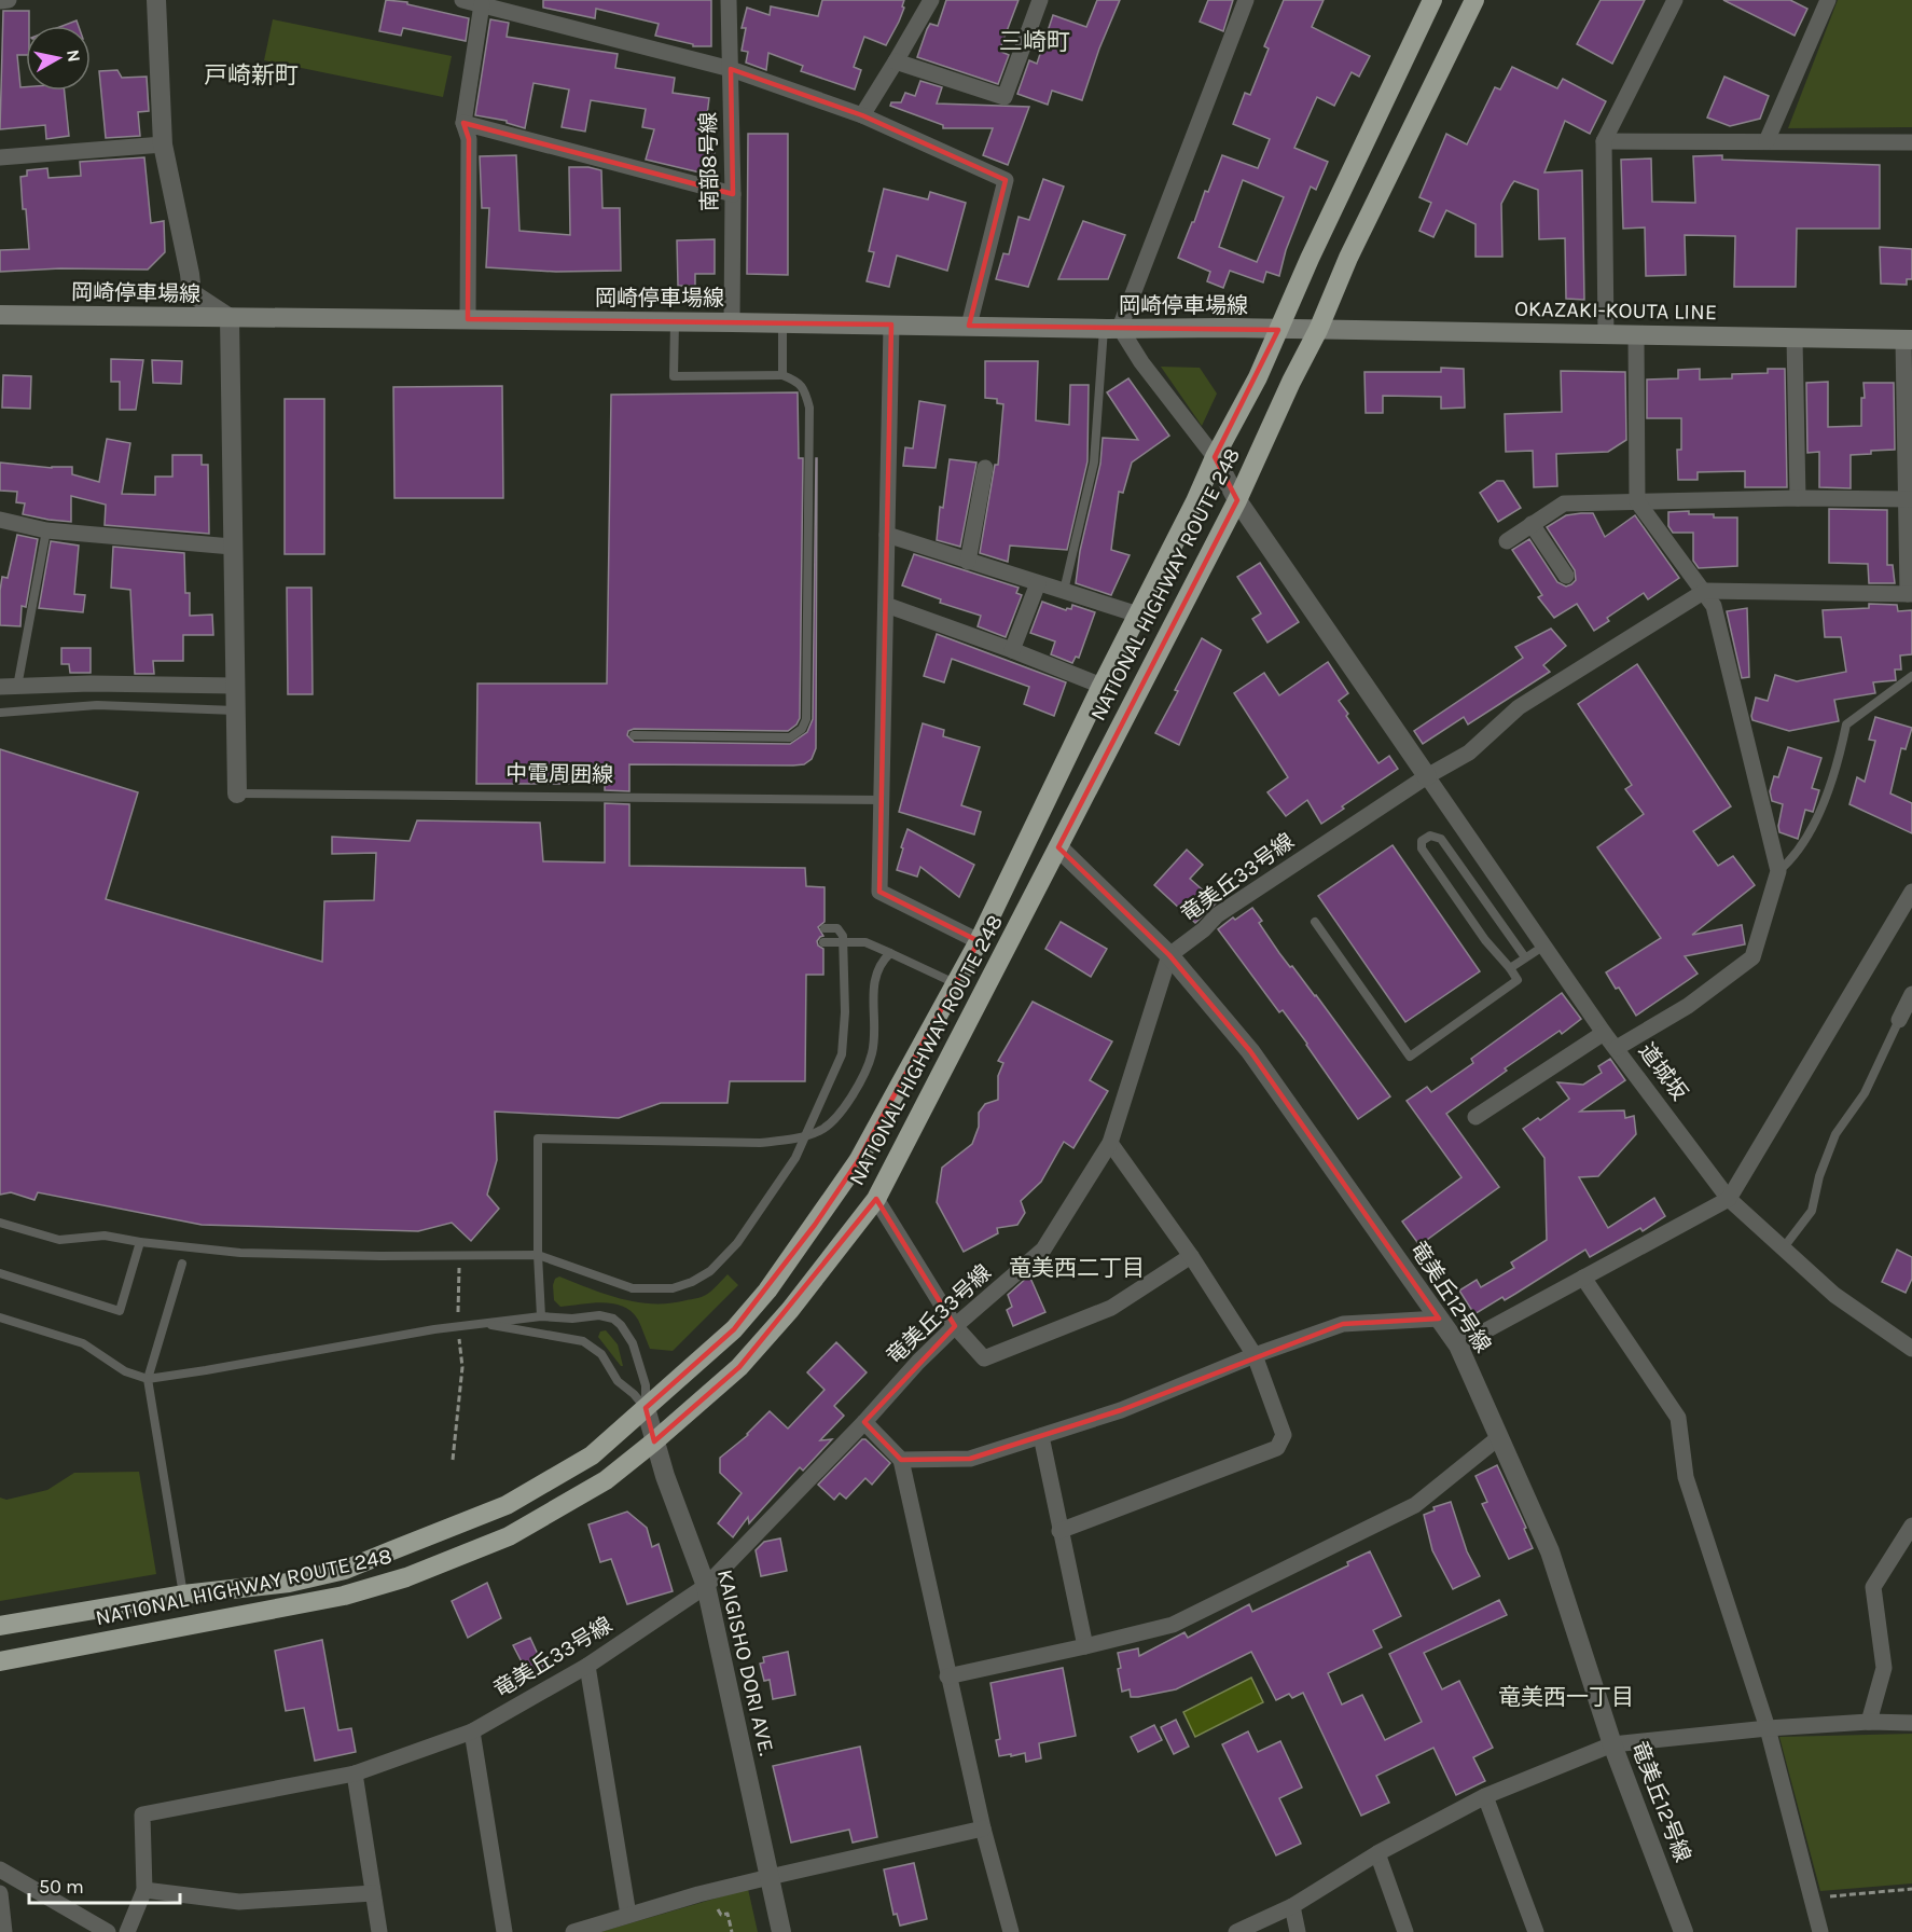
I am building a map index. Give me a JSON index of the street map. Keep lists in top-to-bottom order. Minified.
{"streets":{"highway":["NATIONAL HIGHWAY ROUTE 248"],"main road":["岡崎停車場線","OKAZAKI-KOUTA LINE"],"street":["南部8号線","竜美丘33号線","道城坂","竜美丘12号線","KAIGISHO DORI AVE."],"lane":["中電周囲線"]},"crossings":[["南部8号線","岡崎停車場線"],["岡崎停車場線","OKAZAKI-KOUTA LINE"],["岡崎停車場線","NATIONAL HIGHWAY ROUTE 248"],["OKAZAKI-KOUTA LINE","NATIONAL HIGHWAY ROUTE 248"],["NATIONAL HIGHWAY ROUTE 248","竜美丘12号線"],["NATIONAL HIGHWAY ROUTE 248","KAIGISHO DORI AVE."],["竜美丘33号線","道城坂"],["竜美丘33号線","竜美丘12号線"],["竜美丘33号線","KAIGISHO DORI AVE."]],"districts":["三崎町","戸崎新町","竜美西二丁目","竜美西一丁目"],"scale_bar":"50 m","north":"right"}
